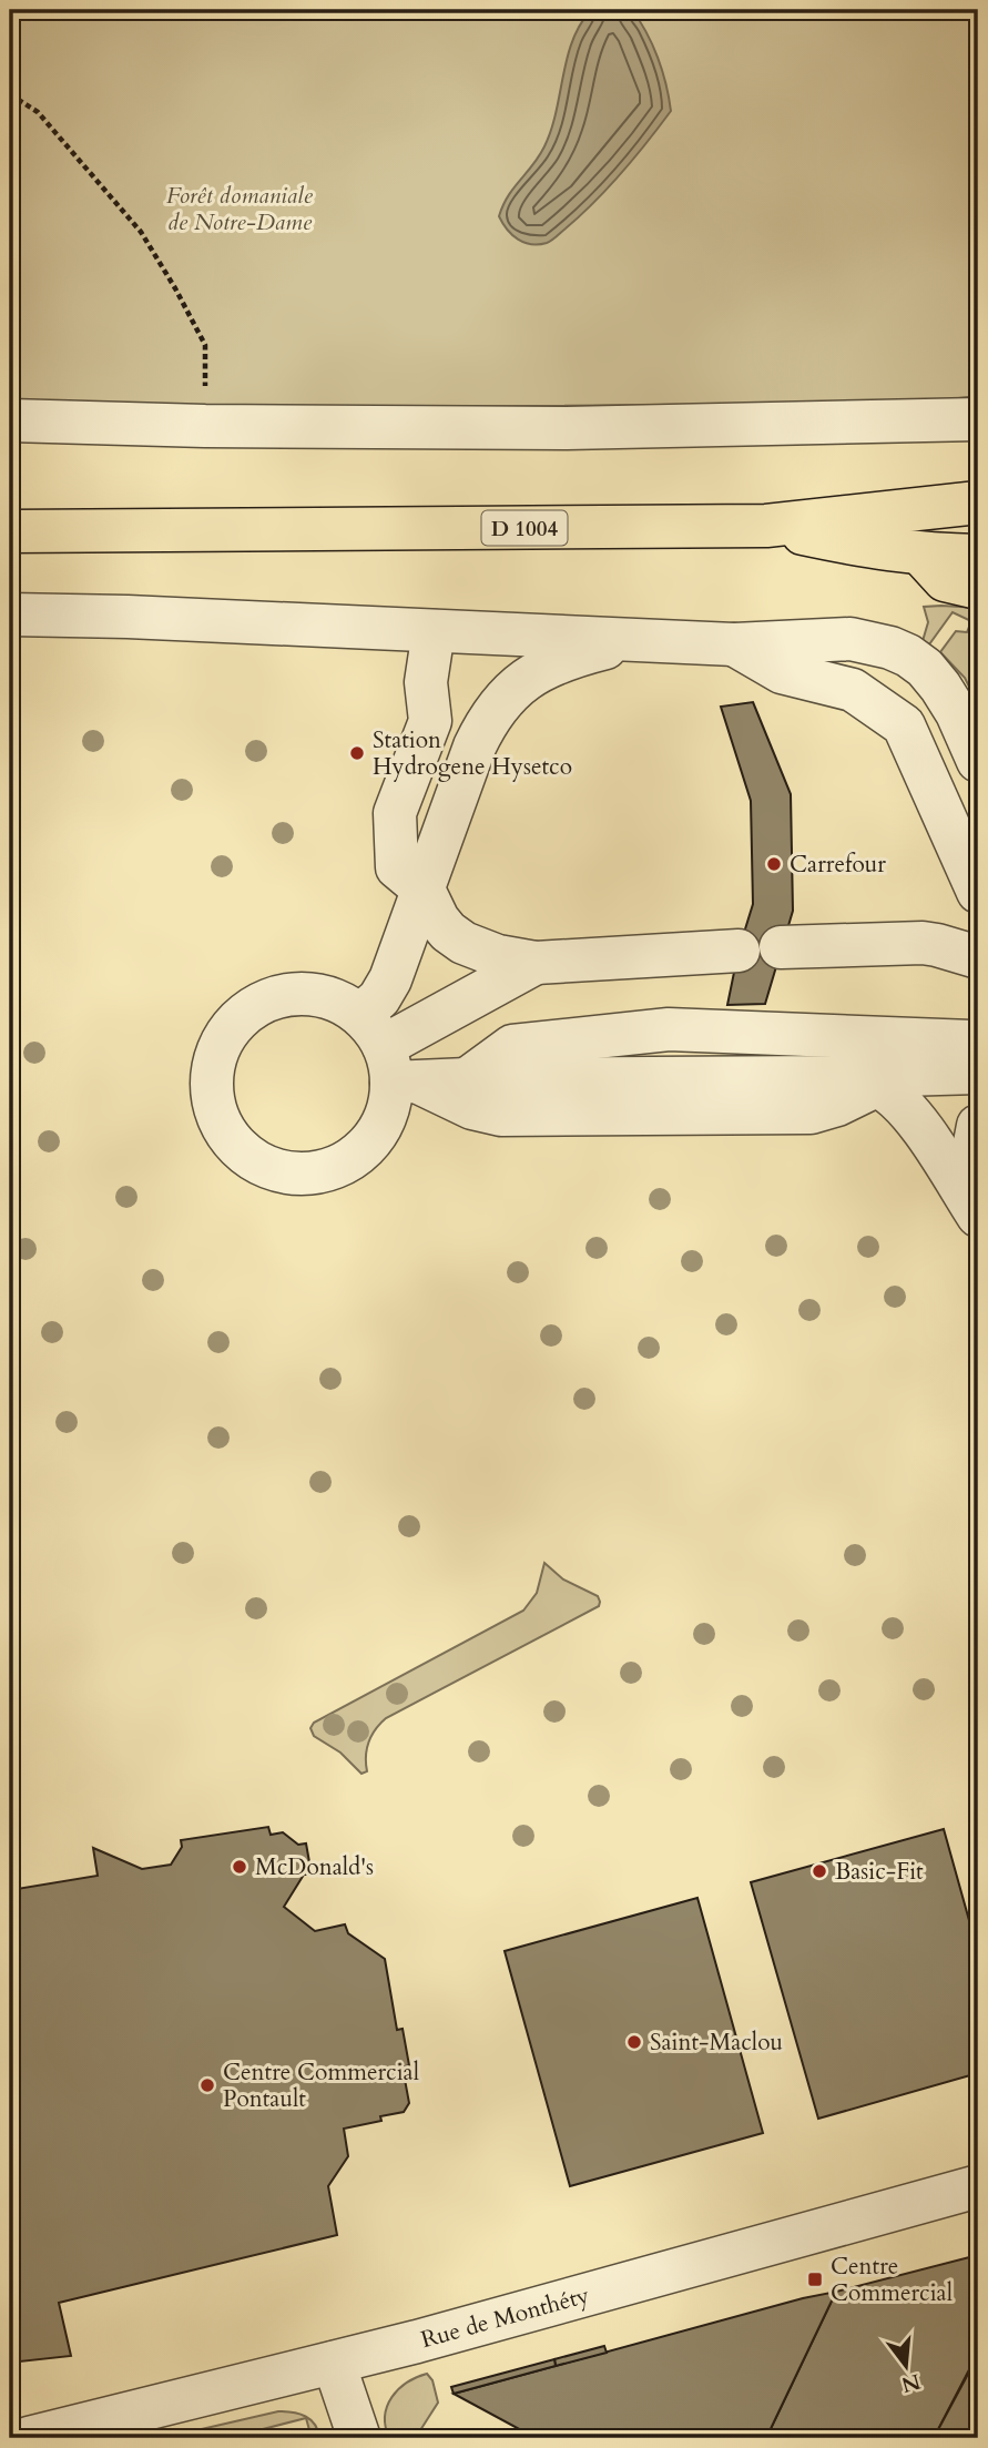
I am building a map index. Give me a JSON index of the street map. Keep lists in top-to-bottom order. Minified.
{"streets":{"main road":["D 1004"],"street":["Rue de Monthéty"]},"parks":["Forêt domaniale de Notre-Dame"],"places":{"other":["Station Hydrogene Hysetco","Carrefour","McDonald's","Basic-Fit","Saint-Maclou","Centre Commercial Pontault"],"transit":["Centre Commercial"]},"north":"bottom"}
